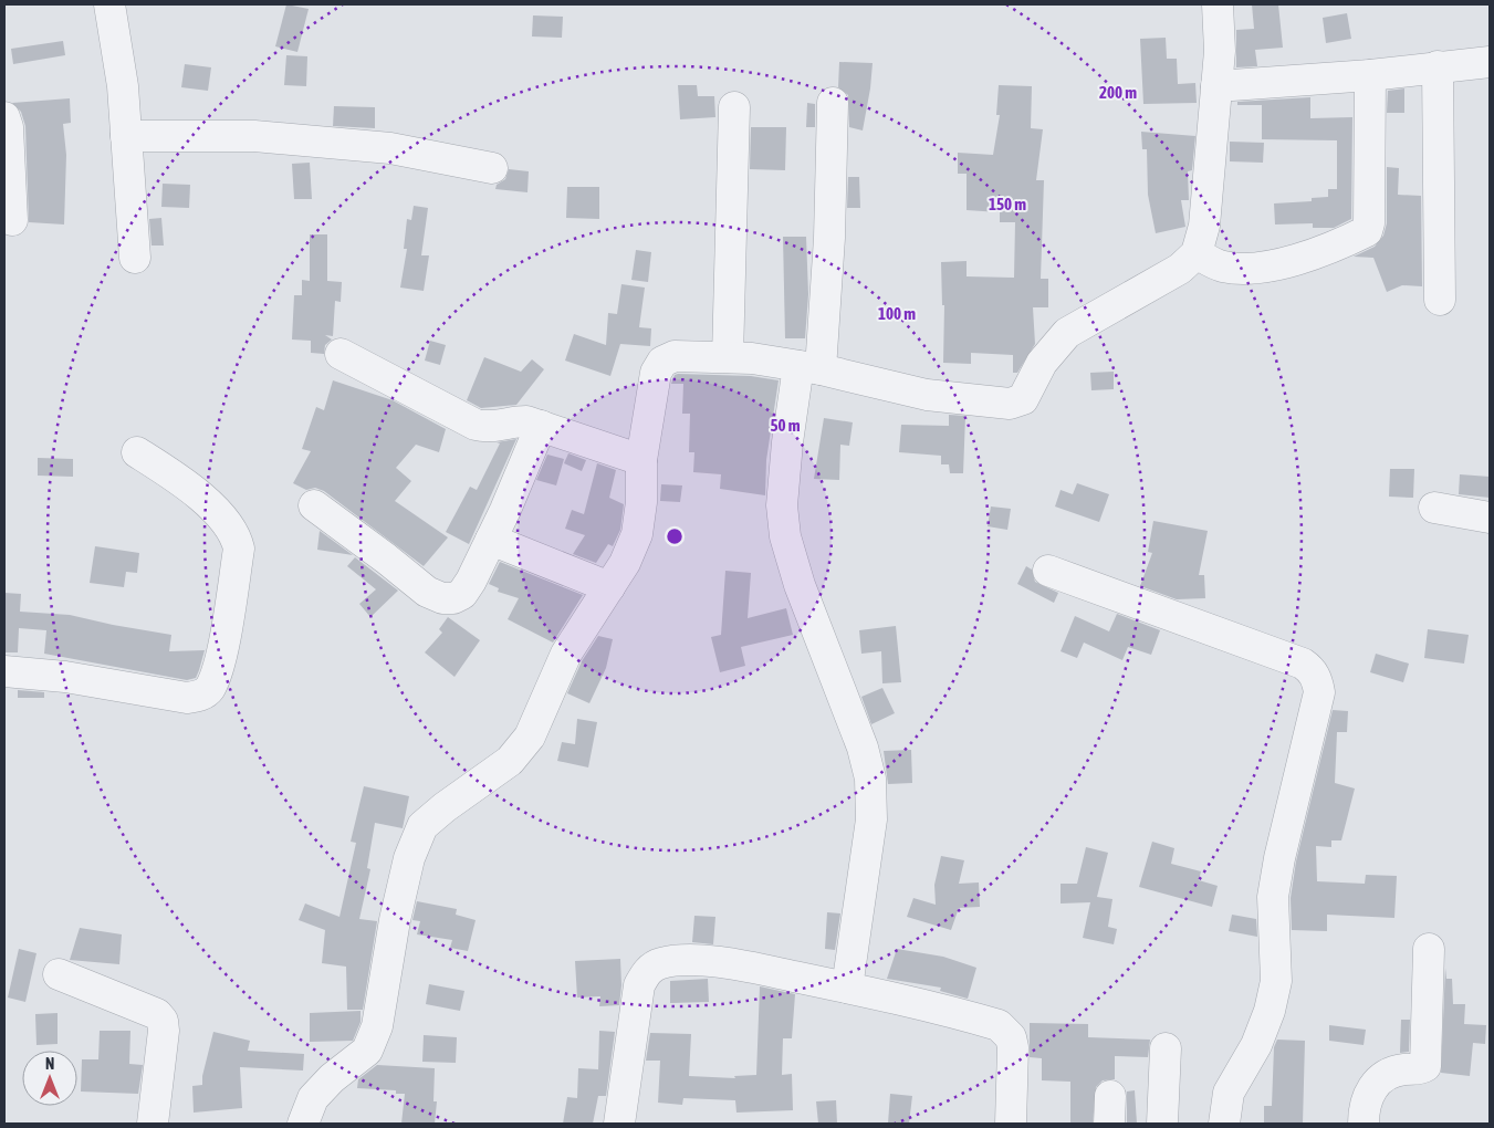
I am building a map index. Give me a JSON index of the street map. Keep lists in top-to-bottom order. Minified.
{"north":"top","rings":["200 m","150 m","100 m","50 m"]}
